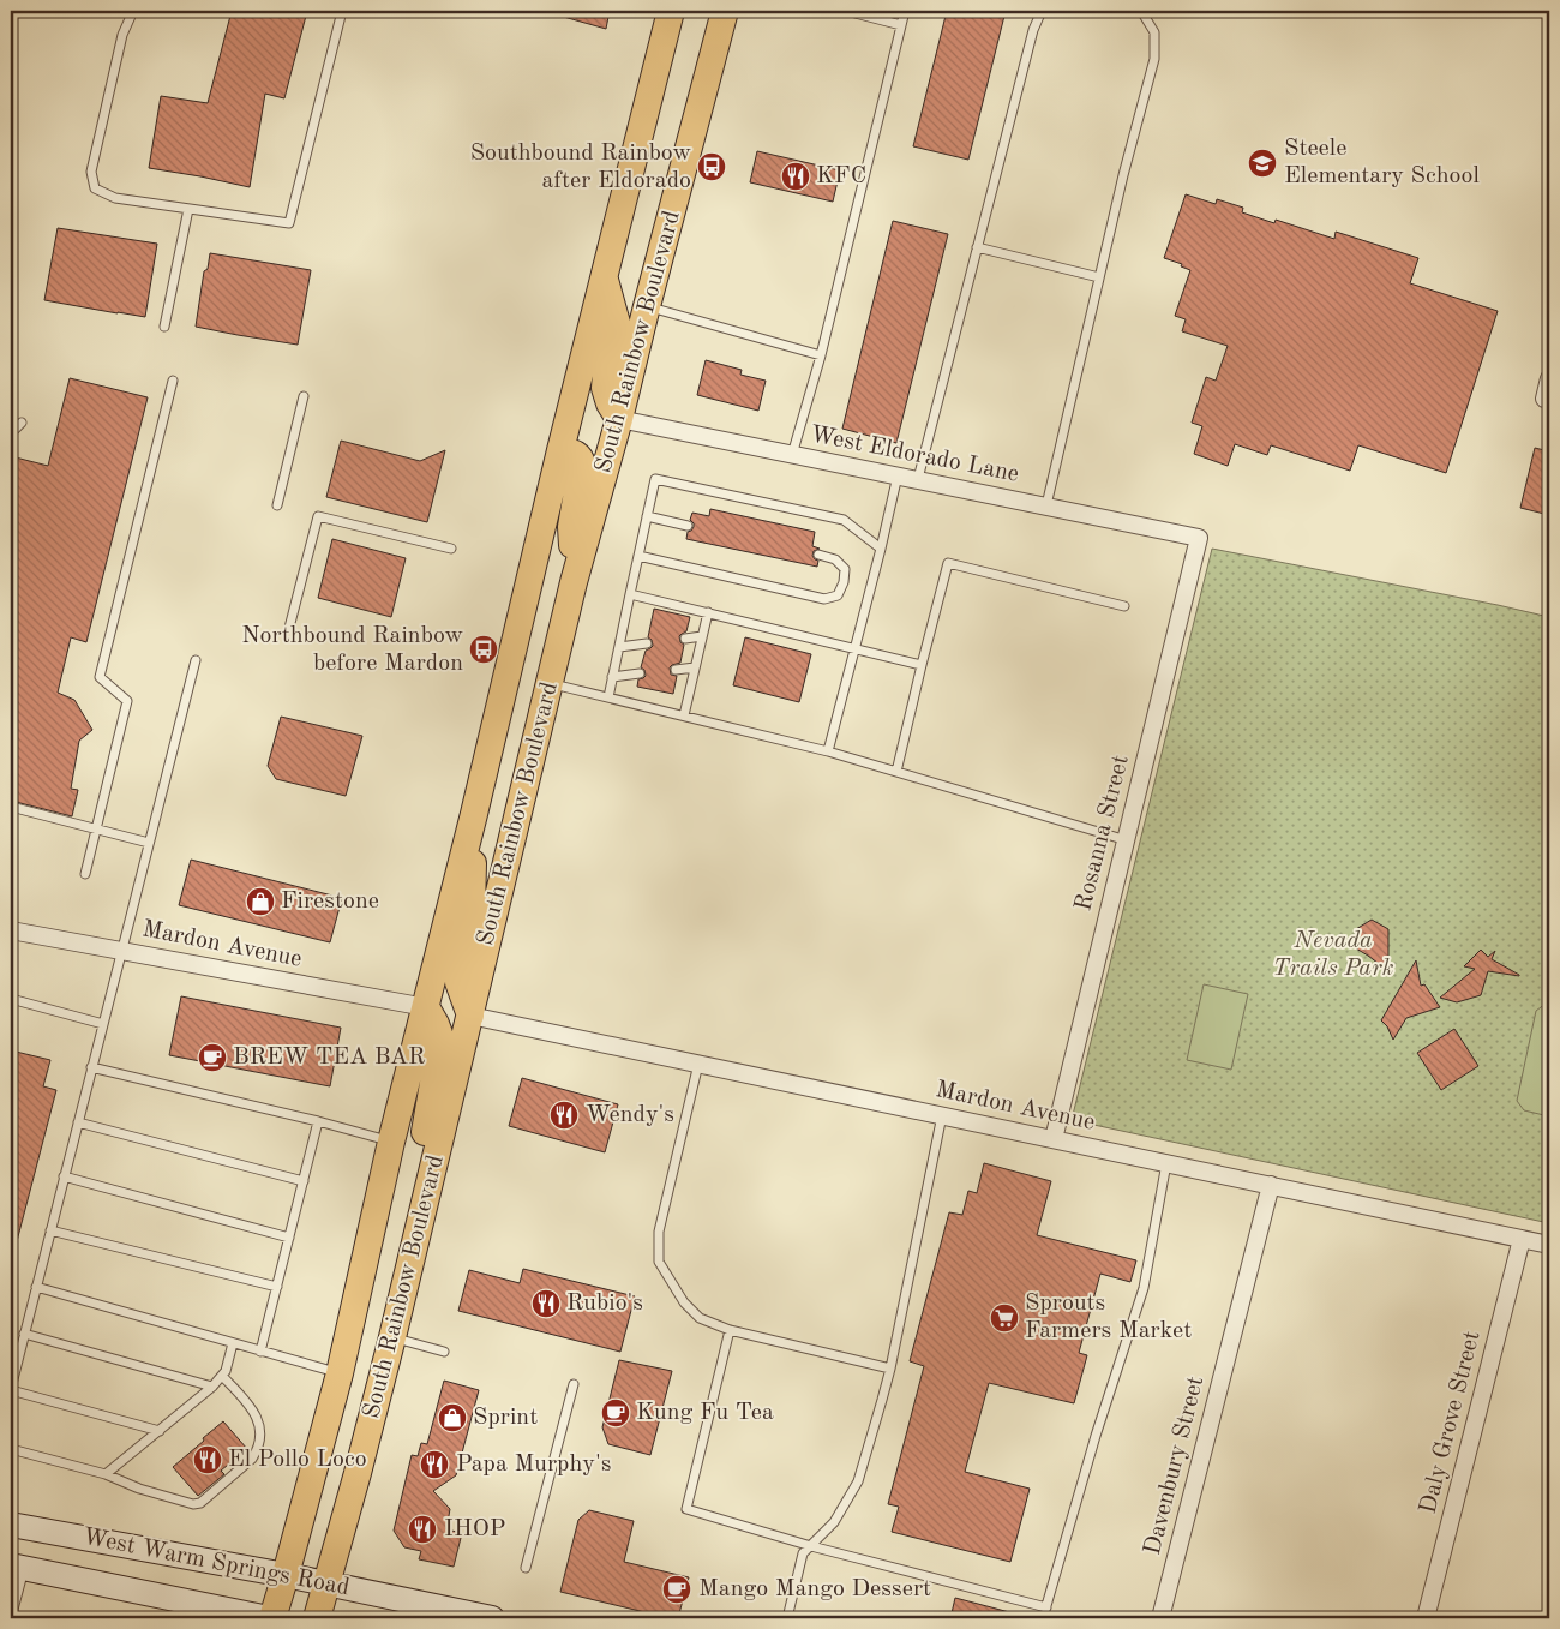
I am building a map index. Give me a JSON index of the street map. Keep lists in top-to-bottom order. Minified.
{"streets":{"main road":["South Rainbow Boulevard","West Warm Springs Road"],"street":["West Eldorado Lane","Rosanna Street","Mardon Avenue","Daly Grove Street","Davenbury Street"]},"crossings":[["South Rainbow Boulevard","West Eldorado Lane"],["South Rainbow Boulevard","Mardon Avenue"],["South Rainbow Boulevard","West Warm Springs Road"],["West Eldorado Lane","Rosanna Street"],["Rosanna Street","Mardon Avenue"],["Mardon Avenue","Daly Grove Street"],["Mardon Avenue","Davenbury Street"]],"parks":["Nevada Trails Park"],"places":{"school or university":["Steele Elementary School"],"bus stop":["Southbound Rainbow after Eldorado","Northbound Rainbow before Mardon"],"restaurant":["KFC","Wendy's","Rubio's","El Pollo Loco","Papa Murphy's","IHOP"],"shop":["Firestone","Sprint"],"cafe":["BREW TEA BAR","Kung Fu Tea","Mango Mango Dessert"],"supermarket":["Sprouts Farmers Market"]}}
